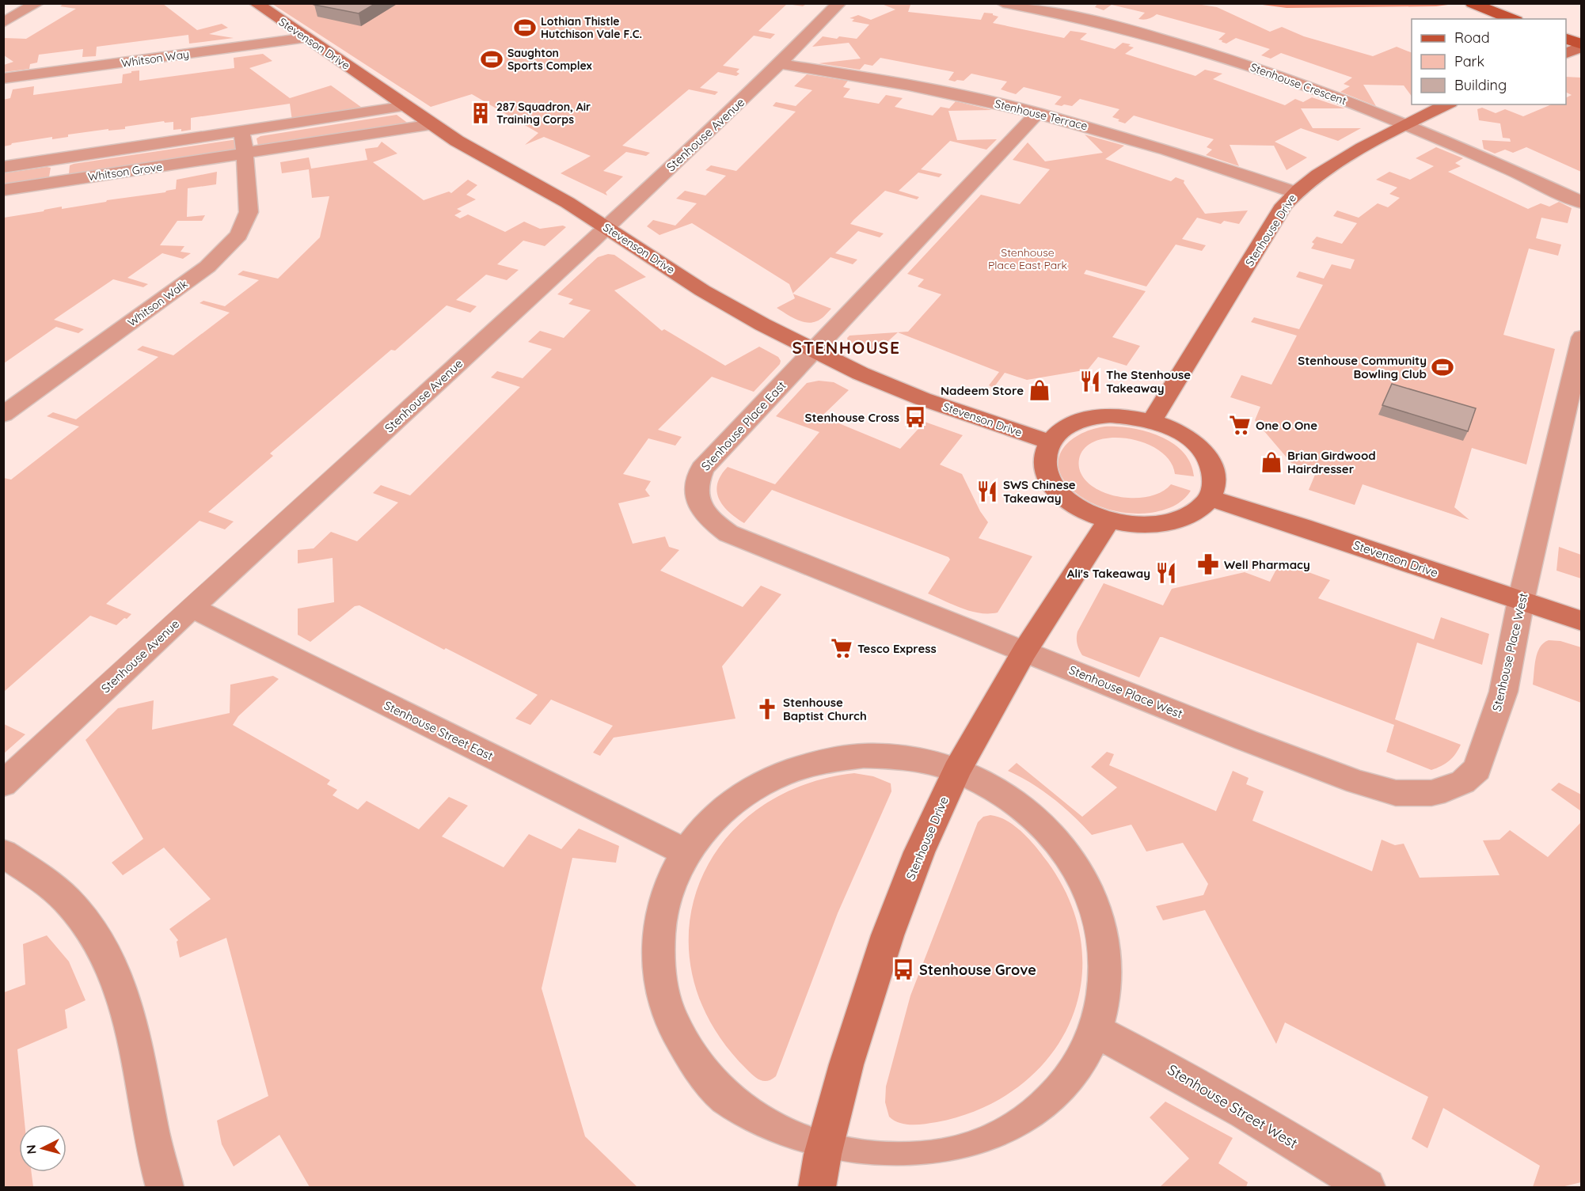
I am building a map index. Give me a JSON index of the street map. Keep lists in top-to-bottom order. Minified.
{"streets":{"street":["Stevenson Drive","Whitson Way","Stenhouse Crescent","Stenhouse Terrace","Stenhouse Avenue","Whitson Grove","Stenhouse Drive","Whitson Walk","Stenhouse Place East","Stenhouse Place West","Stenhouse Street East","Stenhouse Street West"]},"crossings":[["Stevenson Drive","Whitson Way"],["Stevenson Drive","Stenhouse Avenue"],["Stevenson Drive","Whitson Grove"],["Stevenson Drive","Stenhouse Drive"],["Stevenson Drive","Stenhouse Place East"],["Stevenson Drive","Stenhouse Place West"],["Stenhouse Crescent","Stenhouse Drive"],["Stenhouse Terrace","Stenhouse Avenue"],["Stenhouse Terrace","Stenhouse Drive"],["Stenhouse Terrace","Stenhouse Place East"],["Stenhouse Avenue","Stenhouse Street East"],["Whitson Grove","Whitson Walk"],["Stenhouse Drive","Stenhouse Place East"],["Stenhouse Drive","Stenhouse Place West"],["Stenhouse Place East","Stenhouse Place West"]],"districts":["STENHOUSE"],"parks":["Stenhouse Place East Park"],"places":{"sports":["Lothian Thistle Hutchison Vale F.C.","Saughton Sports Complex","Stenhouse Community Bowling Club"],"building":["287 Squadron, Air Training Corps"],"restaurant":["The Stenhouse Takeaway","SWS Chinese Takeaway","Ali's Takeaway"],"shop":["Nadeem Store","Brian Girdwood Hairdresser"],"bus stop":["Stenhouse Cross","Stenhouse Grove"],"supermarket":["One O One","Tesco Express"],"pharmacy":["Well Pharmacy"],"church":["Stenhouse Baptist Church"]},"legend":["Road","Park","Building"],"north":"left"}
